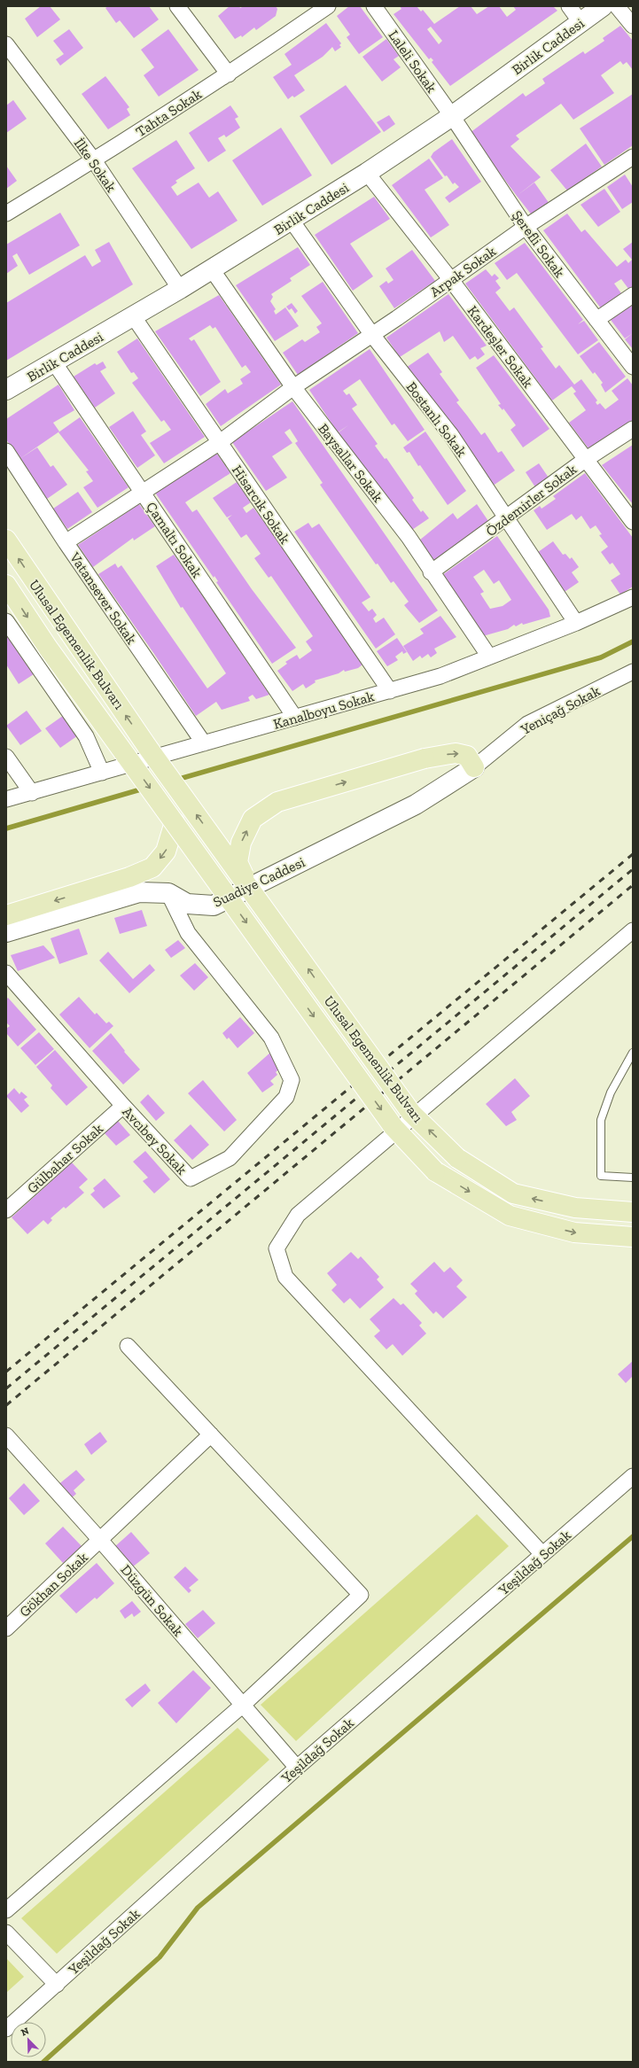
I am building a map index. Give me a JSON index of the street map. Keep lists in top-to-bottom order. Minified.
{"streets":{"main road":["Birlik Caddesi","Ulusal Egemenlik Bulvarı","Suadiye Caddesi"],"street":["Laleli Sokak","Tahta Sokak","İlke Sokak","Şerefli Sokak","Arpak Sokak","Kardeşler Sokak","Bostanlı Sokak","Baysallar Sokak","Özdemirler Sokak","Hisarcık Sokak","Çamaltı Sokak","Vatansever Sokak","Kanalboyu Sokak","Yeniçağ Sokak","Avcıbey Sokak","Gülbahar Sokak","Yeşildağ Sokak","Gökhan Sokak","Düzgün Sokak"]},"crossings":[["Birlik Caddesi","Laleli Sokak"],["Birlik Caddesi","İlke Sokak"],["Birlik Caddesi","Şerefli Sokak"],["Birlik Caddesi","Kardeşler Sokak"],["Birlik Caddesi","Bostanlı Sokak"],["Birlik Caddesi","Baysallar Sokak"],["Birlik Caddesi","Hisarcık Sokak"],["Birlik Caddesi","Çamaltı Sokak"],["Laleli Sokak","Şerefli Sokak"],["Tahta Sokak","İlke Sokak"],["Şerefli Sokak","Arpak Sokak"],["Arpak Sokak","Kardeşler Sokak"],["Arpak Sokak","Bostanlı Sokak"],["Arpak Sokak","Baysallar Sokak"],["Arpak Sokak","Hisarcık Sokak"],["Arpak Sokak","Çamaltı Sokak"],["Arpak Sokak","Vatansever Sokak"],["Kardeşler Sokak","Özdemirler Sokak"],["Bostanlı Sokak","Özdemirler Sokak"],["Bostanlı Sokak","Kanalboyu Sokak"],["Baysallar Sokak","Özdemirler Sokak"],["Baysallar Sokak","Kanalboyu Sokak"],["Hisarcık Sokak","Kanalboyu Sokak"],["Çamaltı Sokak","Kanalboyu Sokak"],["Vatansever Sokak","Kanalboyu Sokak"],["Yeniçağ Sokak","Suadiye Caddesi"],["Suadiye Caddesi","Avcıbey Sokak"],["Avcıbey Sokak","Gülbahar Sokak"],["Yeşildağ Sokak","Düzgün Sokak"],["Gökhan Sokak","Düzgün Sokak"]],"north":"top left"}
